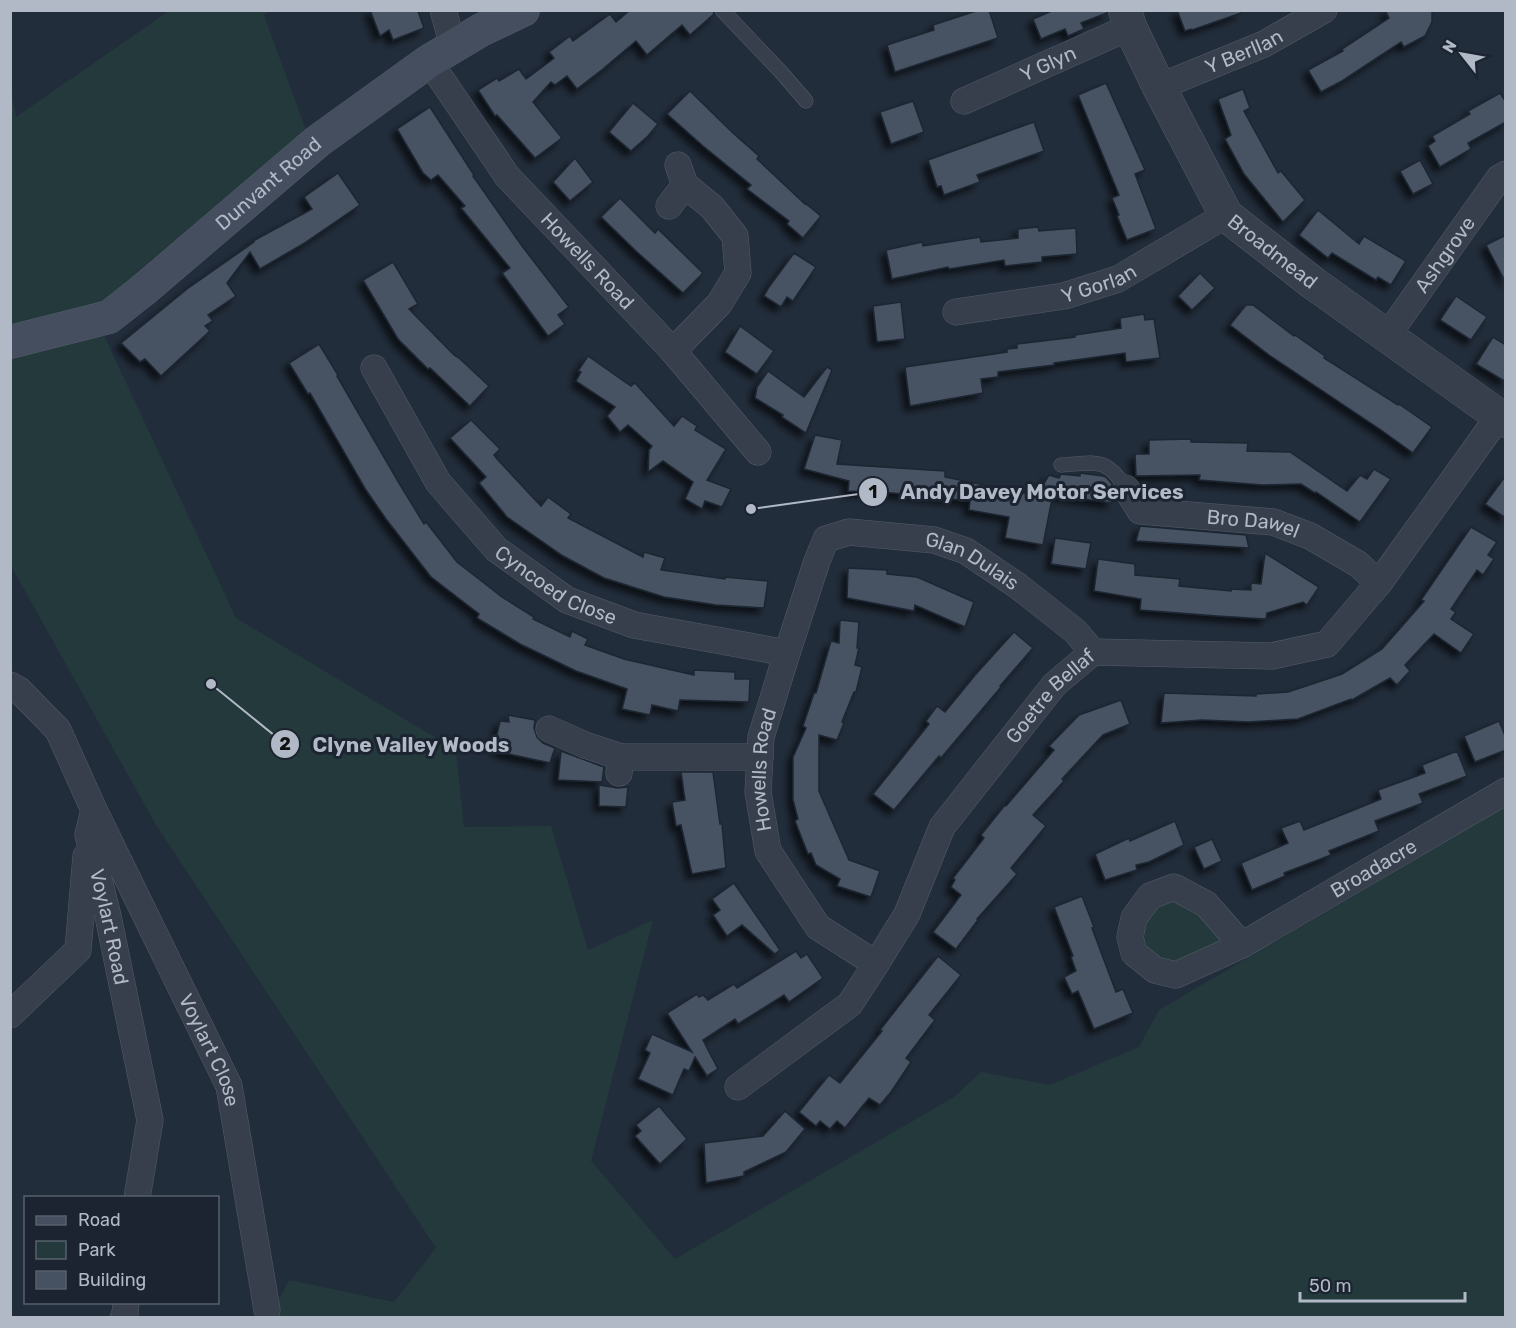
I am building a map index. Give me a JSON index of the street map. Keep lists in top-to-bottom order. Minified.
{"streets":{"main road":["Dunvant Road"],"street":["Y Berllan","Y Glyn","Broadmead","Ashgrove","Howells Road","Y Gorlan","Bro Dawel","Glan Dulais","Cyncoed Close","Goetre Bellaf","Broadacre","Voylart Road","Voylart Close"]},"crossings":[["Y Berllan","Broadmead"],["Y Glyn","Broadmead"],["Dunvant Road","Howells Road"],["Broadmead","Ashgrove"],["Broadmead","Y Gorlan"],["Broadmead","Goetre Bellaf"],["Howells Road","Glan Dulais"],["Howells Road","Cyncoed Close"],["Howells Road","Goetre Bellaf"],["Bro Dawel","Goetre Bellaf"],["Glan Dulais","Goetre Bellaf"],["Voylart Road","Voylart Close"]],"places":["Andy Davey Motor Services","Clyne Valley Woods"],"legend":["Road","Park","Building"],"scale_bar":"50 m","north":"top left"}
